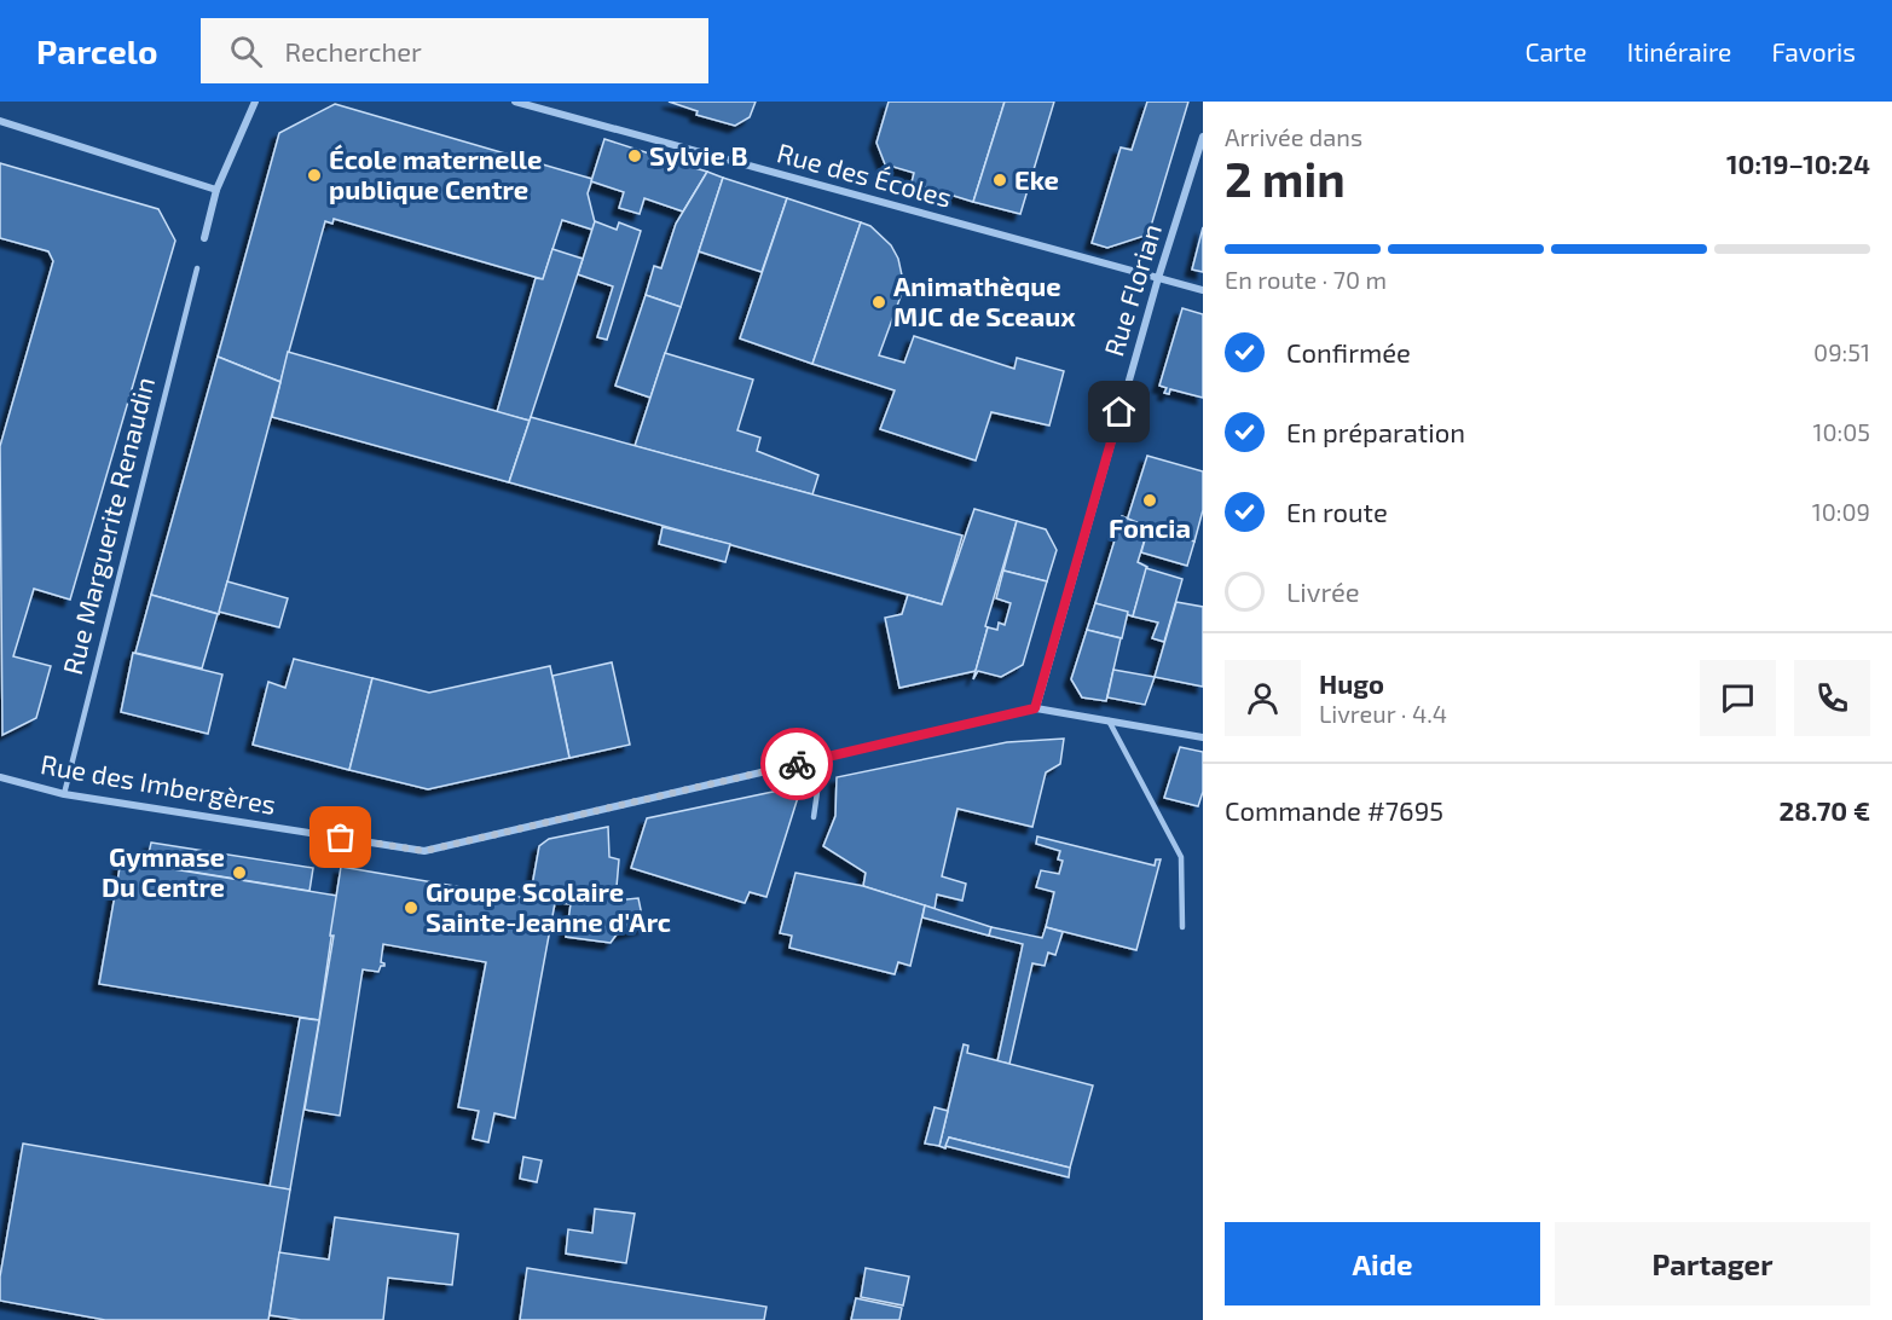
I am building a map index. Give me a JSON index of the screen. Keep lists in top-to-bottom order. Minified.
{"streets":{"street":["Rue des Écoles","Rue Florian","Rue des Imbergères"],"lane":["Rue Marguerite Renaudin"]},"crossings":[["Rue des Écoles","Rue Florian"],["Rue Florian","Rue des Imbergères"],["Rue Marguerite Renaudin","Rue des Imbergères"]],"places":["Sylvie B","École maternelle publique Centre","Eke","Animathèque MJC de Sceaux","Foncia","Gymnase Du Centre","Groupe Scolaire Sainte-Jeanne d'Arc"],"page":{"header":"Parcelo","search":"Rechercher","nav":["Carte","Itinéraire","Favoris"],"heading":["2 min","Arrivée dans","10:19–10:24"],"panel":["Hugo","Livreur · 4.4","Commande #7695","28.70 €"],"bar":"En route · 70 m","list":[["Confirmée","09:51"],["En préparation","10:05"],["En route","10:09"],"Livrée"],"buttons":["Aide","Partager"]}}
